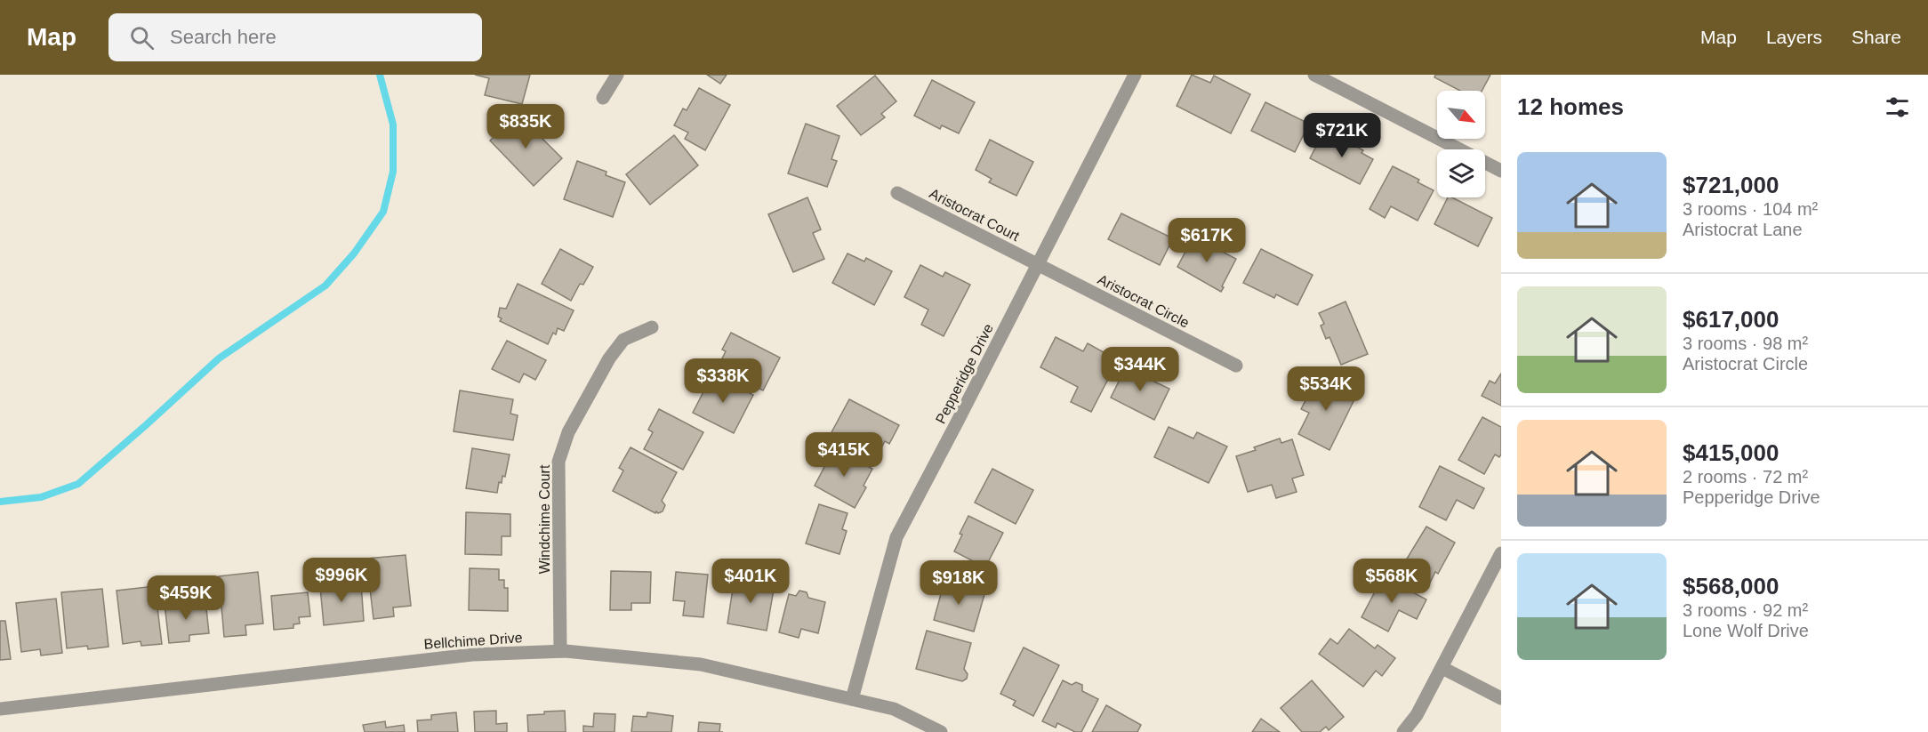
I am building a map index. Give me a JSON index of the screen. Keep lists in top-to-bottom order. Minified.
{"streets":{"street":["Aristocrat Court","Aristocrat Circle","Pepperidge Drive","Windchime Court","Bellchime Drive"]},"crossings":[["Aristocrat Court","Aristocrat Circle"],["Aristocrat Court","Pepperidge Drive"],["Aristocrat Circle","Pepperidge Drive"],["Pepperidge Drive","Bellchime Drive"],["Windchime Court","Bellchime Drive"]],"north":"bottom right","page":{"header":"Map","search":"Search here","nav":["Map","Layers","Share"],"heading":"12 homes","price":["$835K","$721K","$617K","$344K","$338K","$534K","$415K","$996K","$401K","$568K","$918K","$459K"],"list":[{"name":"$721,000","note":"3 rooms · 104 m² · Aristocrat Lane"},{"name":"$617,000","note":"3 rooms · 98 m² · Aristocrat Circle"},{"name":"$415,000","note":"2 rooms · 72 m² · Pepperidge Drive"},{"name":"$568,000","note":"3 rooms · 92 m² · Lone Wolf Drive"}]}}
